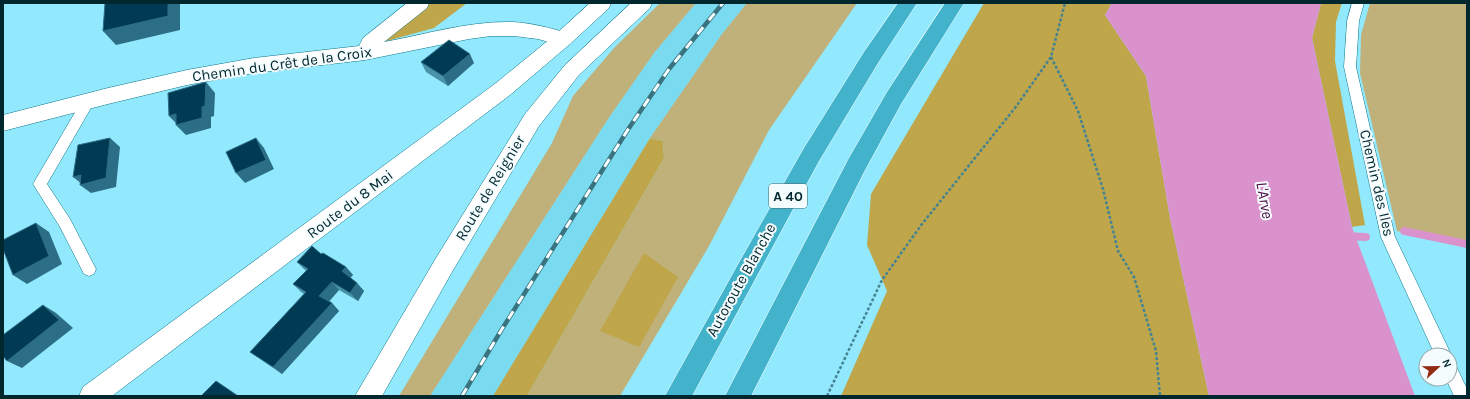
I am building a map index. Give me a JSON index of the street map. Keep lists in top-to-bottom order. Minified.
{"streets":{"highway":["A 40","Autoroute Blanche"],"main road":["Chemin du Crêt de la Croix","Route de Reignier","Route du 8 Mai"],"lane":["Chemin des Iles"]},"crossings":[["Chemin du Crêt de la Croix","Route du 8 Mai"]],"water":["L'Arve"],"north":"right"}
